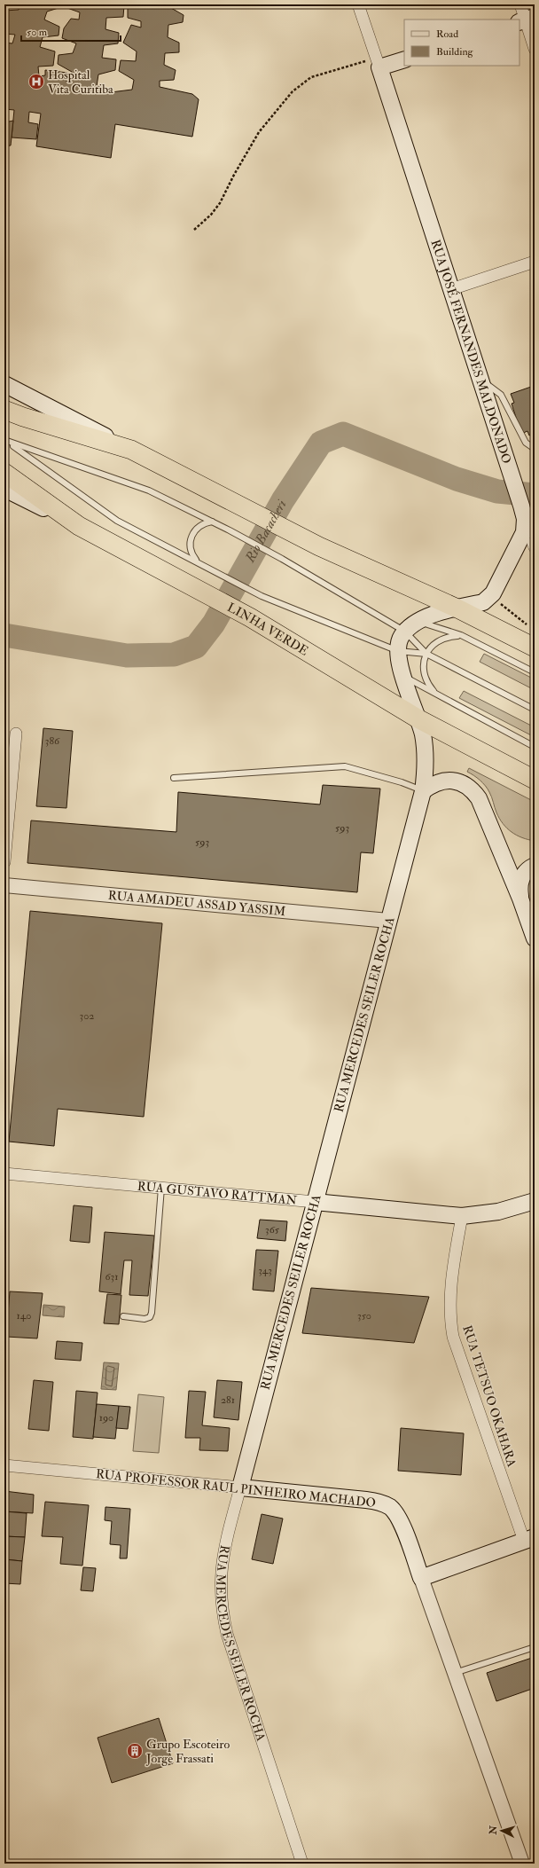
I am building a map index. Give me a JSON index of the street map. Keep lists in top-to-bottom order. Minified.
{"streets":{"highway":["LINHA VERDE"],"main road":["RUA JOSÉ FERNANDES MALDONADO","RUA MERCEDES SEILER ROCHA","RUA GUSTAVO RATTMAN","RUA PROFESSOR RAUL PINHEIRO MACHADO"],"street":["RUA AMADEU ASSAD YASSIM","RUA TETSUO OKAHARA"]},"crossings":[["LINHA VERDE","RUA MERCEDES SEILER ROCHA"],["RUA AMADEU ASSAD YASSIM","RUA MERCEDES SEILER ROCHA"],["RUA MERCEDES SEILER ROCHA","RUA GUSTAVO RATTMAN"],["RUA MERCEDES SEILER ROCHA","RUA PROFESSOR RAUL PINHEIRO MACHADO"],["RUA GUSTAVO RATTMAN","RUA TETSUO OKAHARA"]],"water":["Rio Bacacheri"],"places":{"hospital":["Hospital Vita Curitiba"],"building":["Grupo Escoteiro Jorge Frassati"]},"house_numbers":["386","593","593","302","365","343","631","140","350","281","190"],"legend":["Road","Building"],"scale_bar":"50 m","north":"left"}
